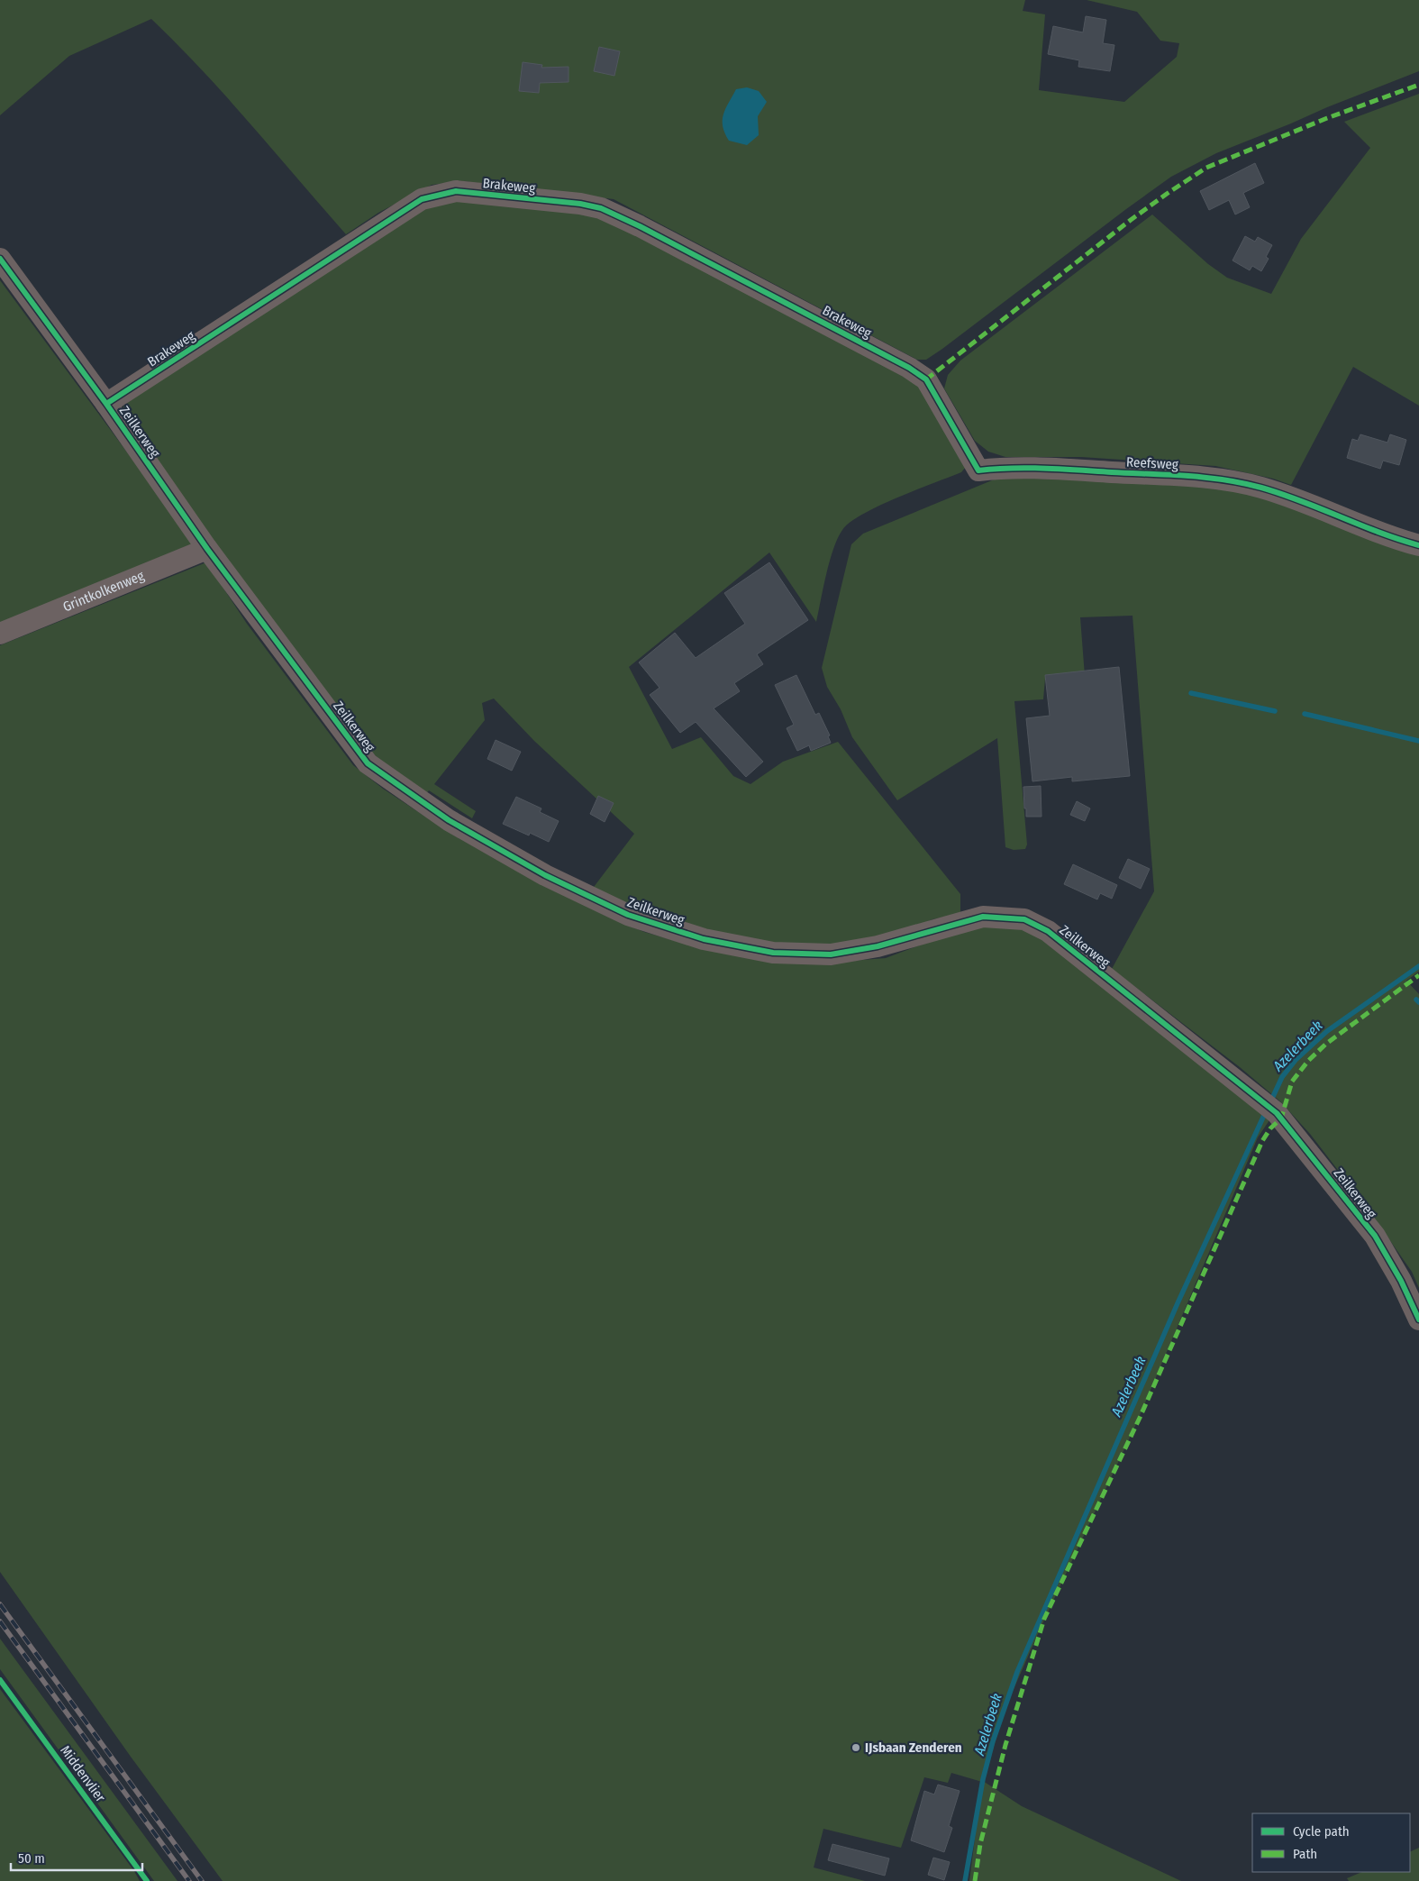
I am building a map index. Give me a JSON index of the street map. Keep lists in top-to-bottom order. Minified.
{"streets":{"street":["Brakeweg","Zeilkerweg","Reefsweg","Grintkolkenweg"],"cycle path":["Middenvlier"]},"crossings":[["Brakeweg","Zeilkerweg"],["Brakeweg","Reefsweg"],["Zeilkerweg","Grintkolkenweg"]],"water":["Azelerbeek"],"places":["IJsbaan Zenderen"],"legend":["Cycle path","Path"],"scale_bar":"50 m"}
